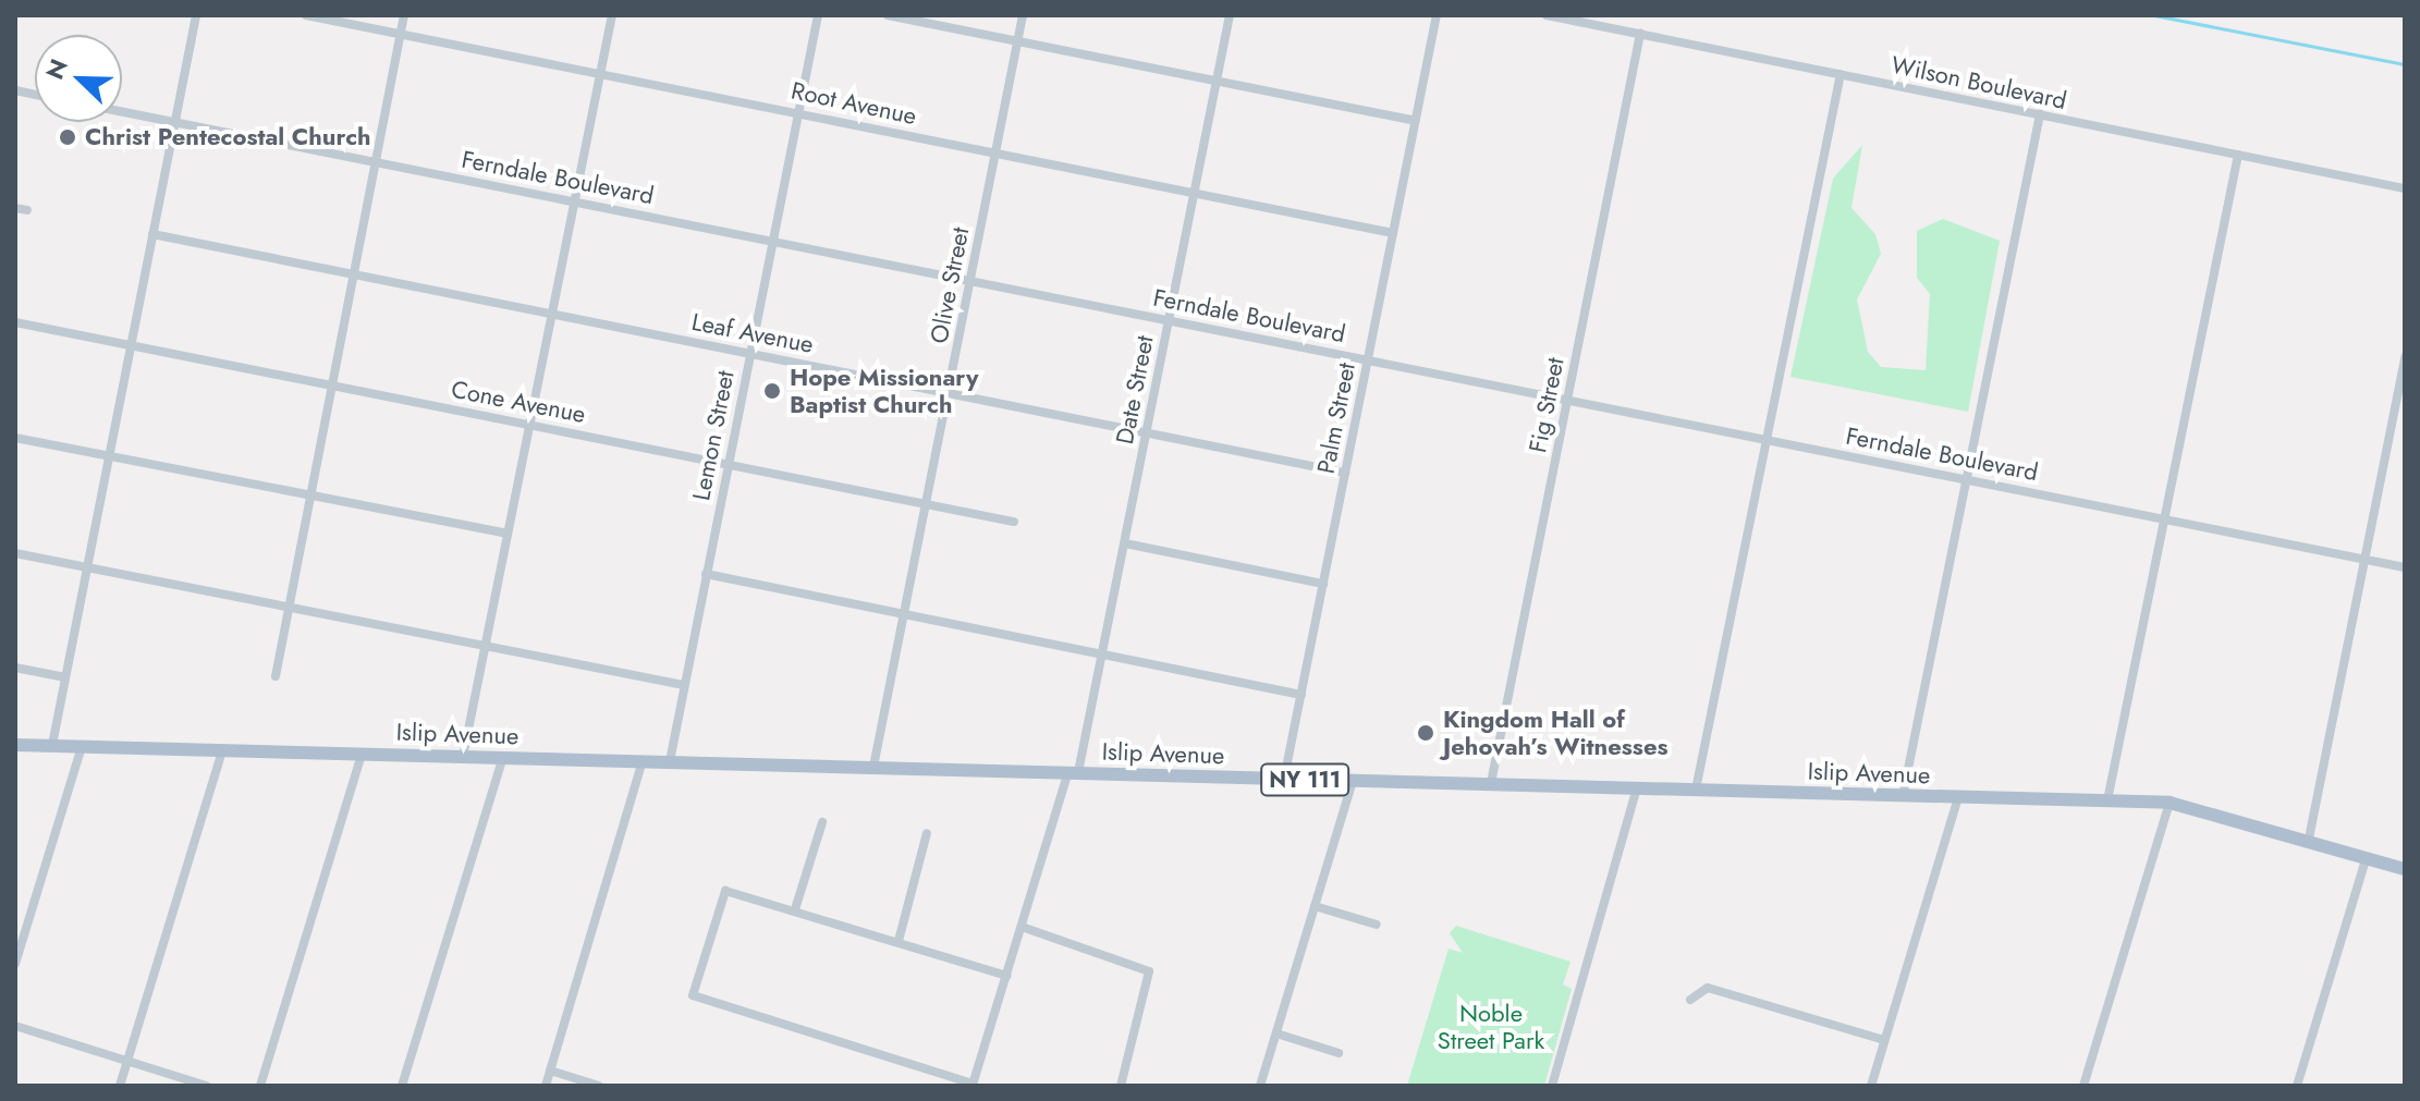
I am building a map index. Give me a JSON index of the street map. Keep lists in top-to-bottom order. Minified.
{"streets":{"main road":["Islip Avenue","NY 111"],"street":["Wilson Boulevard","Root Avenue","Ferndale Boulevard","Olive Street","Leaf Avenue","Date Street","Cone Avenue","Fig Street","Palm Street","Lemon Street"]},"crossings":[["Wilson Boulevard","Fig Street"],["Root Avenue","Olive Street"],["Root Avenue","Date Street"],["Root Avenue","Palm Street"],["Root Avenue","Lemon Street"],["Ferndale Boulevard","Olive Street"],["Ferndale Boulevard","Date Street"],["Ferndale Boulevard","Fig Street"],["Ferndale Boulevard","Palm Street"],["Ferndale Boulevard","Lemon Street"],["Olive Street","Leaf Avenue"],["Olive Street","Cone Avenue"],["Olive Street","Islip Avenue"],["Leaf Avenue","Date Street"],["Leaf Avenue","Palm Street"],["Leaf Avenue","Lemon Street"],["Date Street","Islip Avenue"],["Cone Avenue","Lemon Street"],["Fig Street","Islip Avenue"],["Palm Street","Islip Avenue"],["Lemon Street","Islip Avenue"]],"parks":["Noble Street Park"],"places":["Christ Pentecostal Church","Hope Missionary Baptist Church","Kingdom Hall of Jehovah’s Witnesses"],"north":"top left"}
